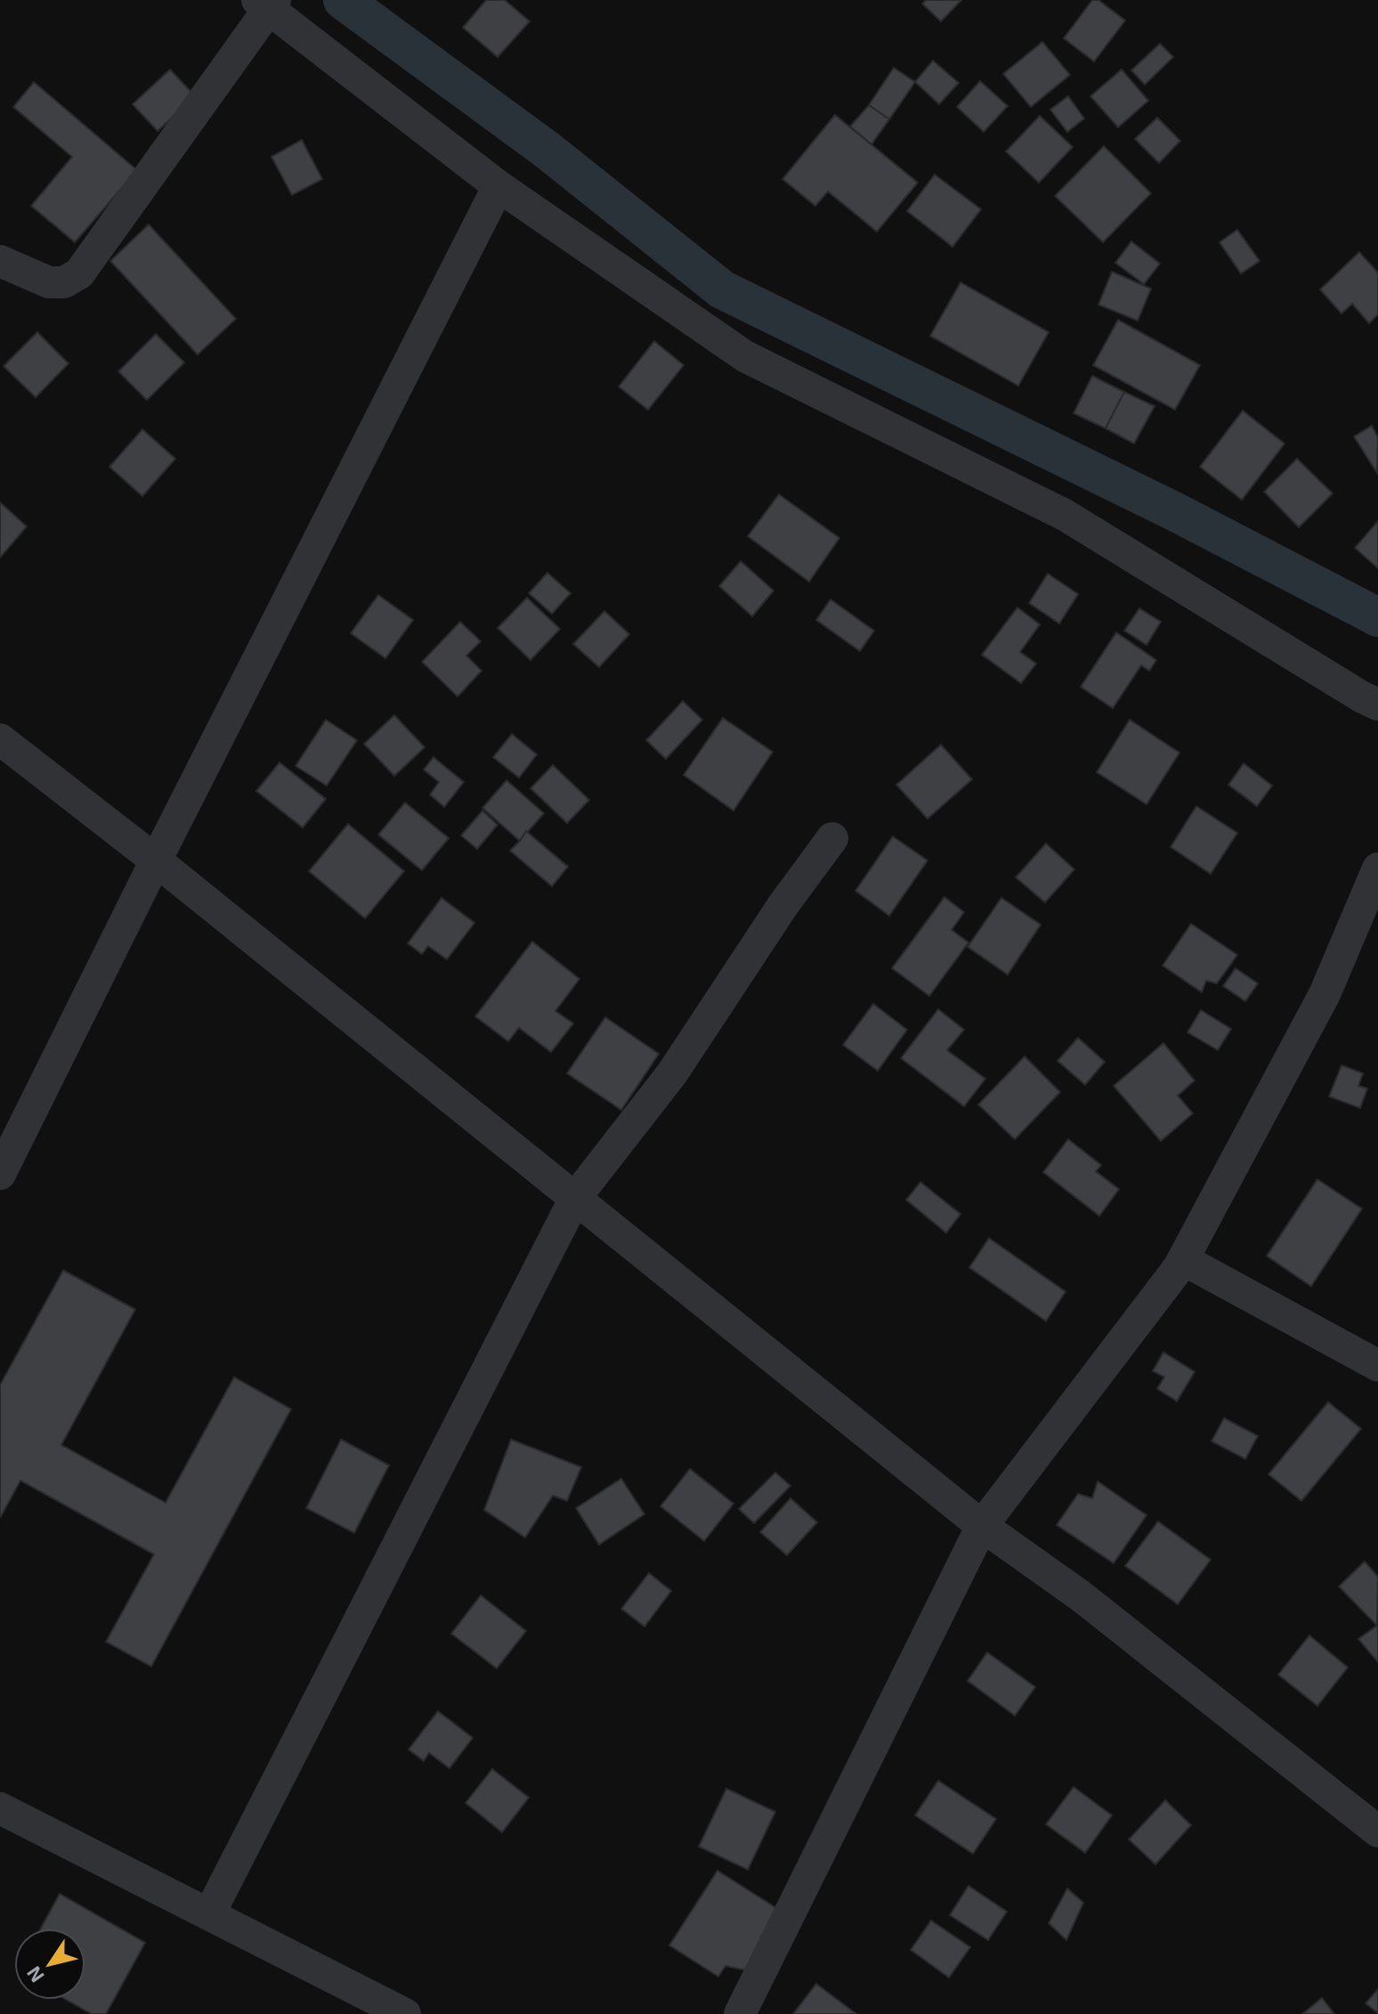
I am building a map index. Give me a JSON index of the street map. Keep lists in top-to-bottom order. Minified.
{"north":"bottom left"}
